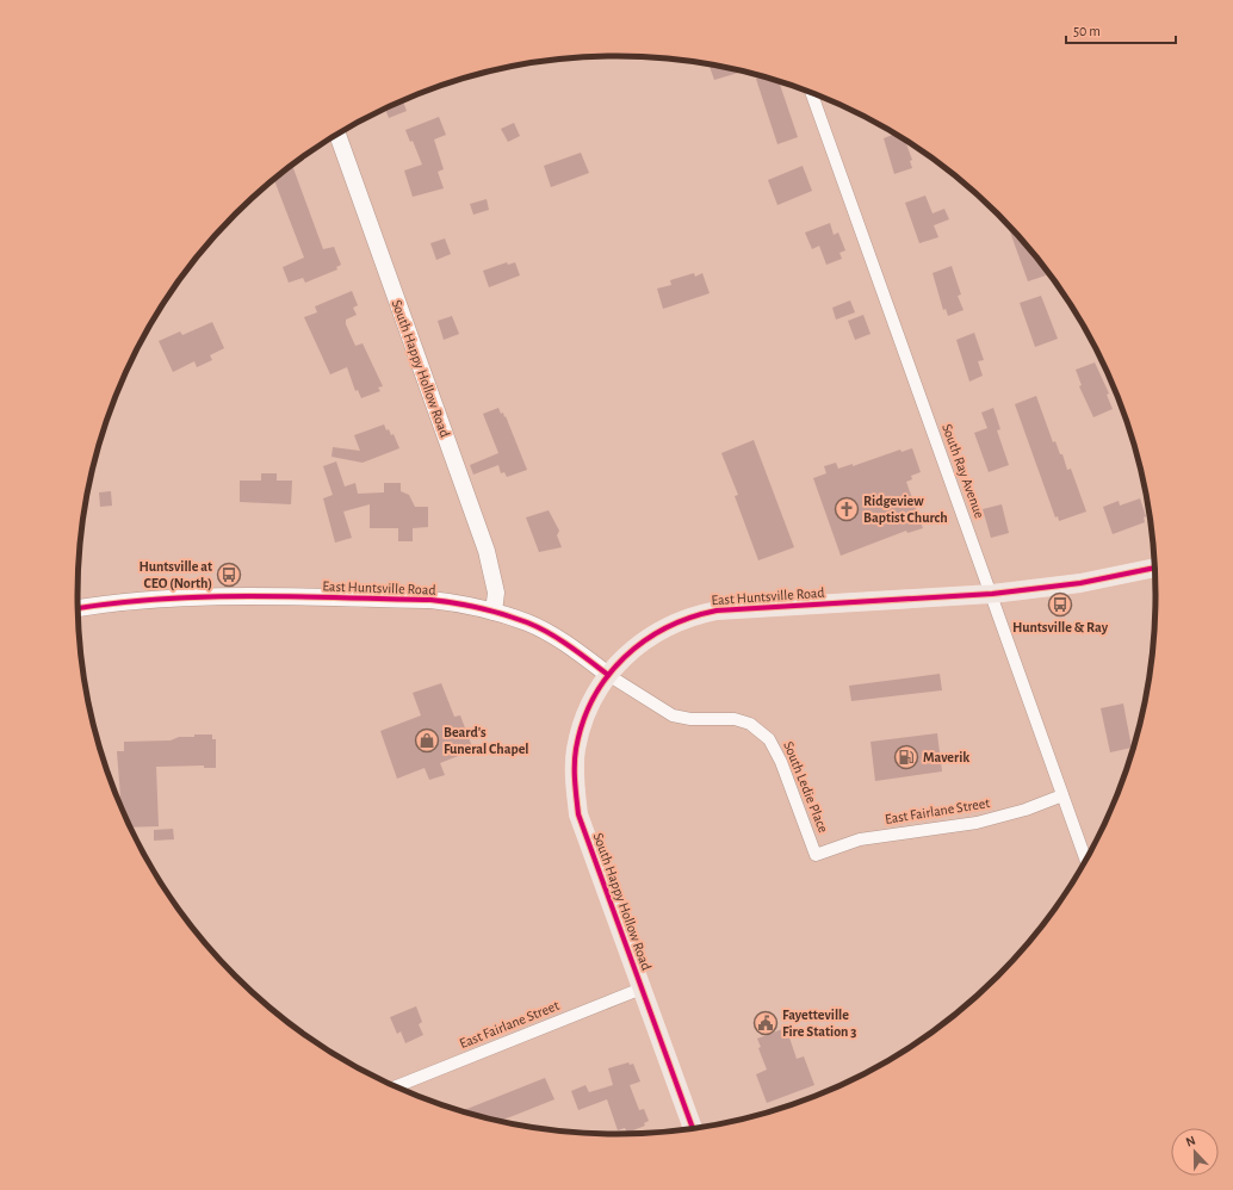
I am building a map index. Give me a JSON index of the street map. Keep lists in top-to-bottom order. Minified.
{"streets":{"main road":["South Happy Hollow Road","East Huntsville Road"],"street":["South Ray Avenue","South Ledie Place","East Fairlane Street"]},"crossings":[["South Happy Hollow Road","East Huntsville Road"],["South Happy Hollow Road","South Ledie Place"],["South Happy Hollow Road","East Fairlane Street"],["South Ray Avenue","East Huntsville Road"],["South Ray Avenue","East Fairlane Street"],["East Huntsville Road","South Ledie Place"],["South Ledie Place","East Fairlane Street"]],"places":{"church":["Ridgeview Baptist Church"],"bus stop":["Huntsville at CEO (North)","Huntsville & Ray"],"shop":["Beard's Funeral Chapel"],"fuel station":["Maverik"],"public building":["Fayetteville Fire Station 3"]},"scale_bar":"50 m","north":"top"}
